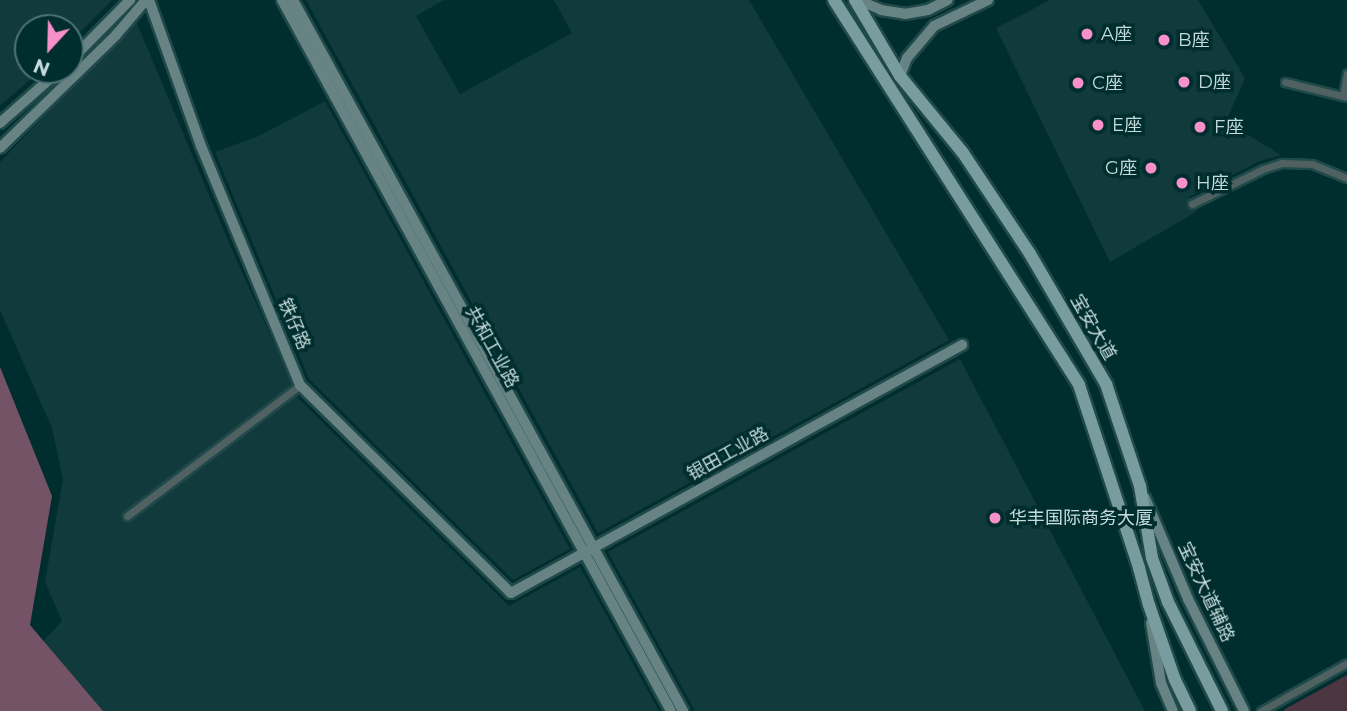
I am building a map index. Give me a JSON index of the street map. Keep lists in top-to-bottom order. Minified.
{"streets":{"main road":["宝安大道"],"street":["铁仔路","共和工业路","银田工业路","宝安大道辅路"]},"crossings":[["铁仔路","银田工业路"],["宝安大道","宝安大道辅路"],["共和工业路","银田工业路"]],"places":["A座","B座","D座","C座","E座","F座","G座","H座","华丰国际商务大厦"],"north":"bottom"}
